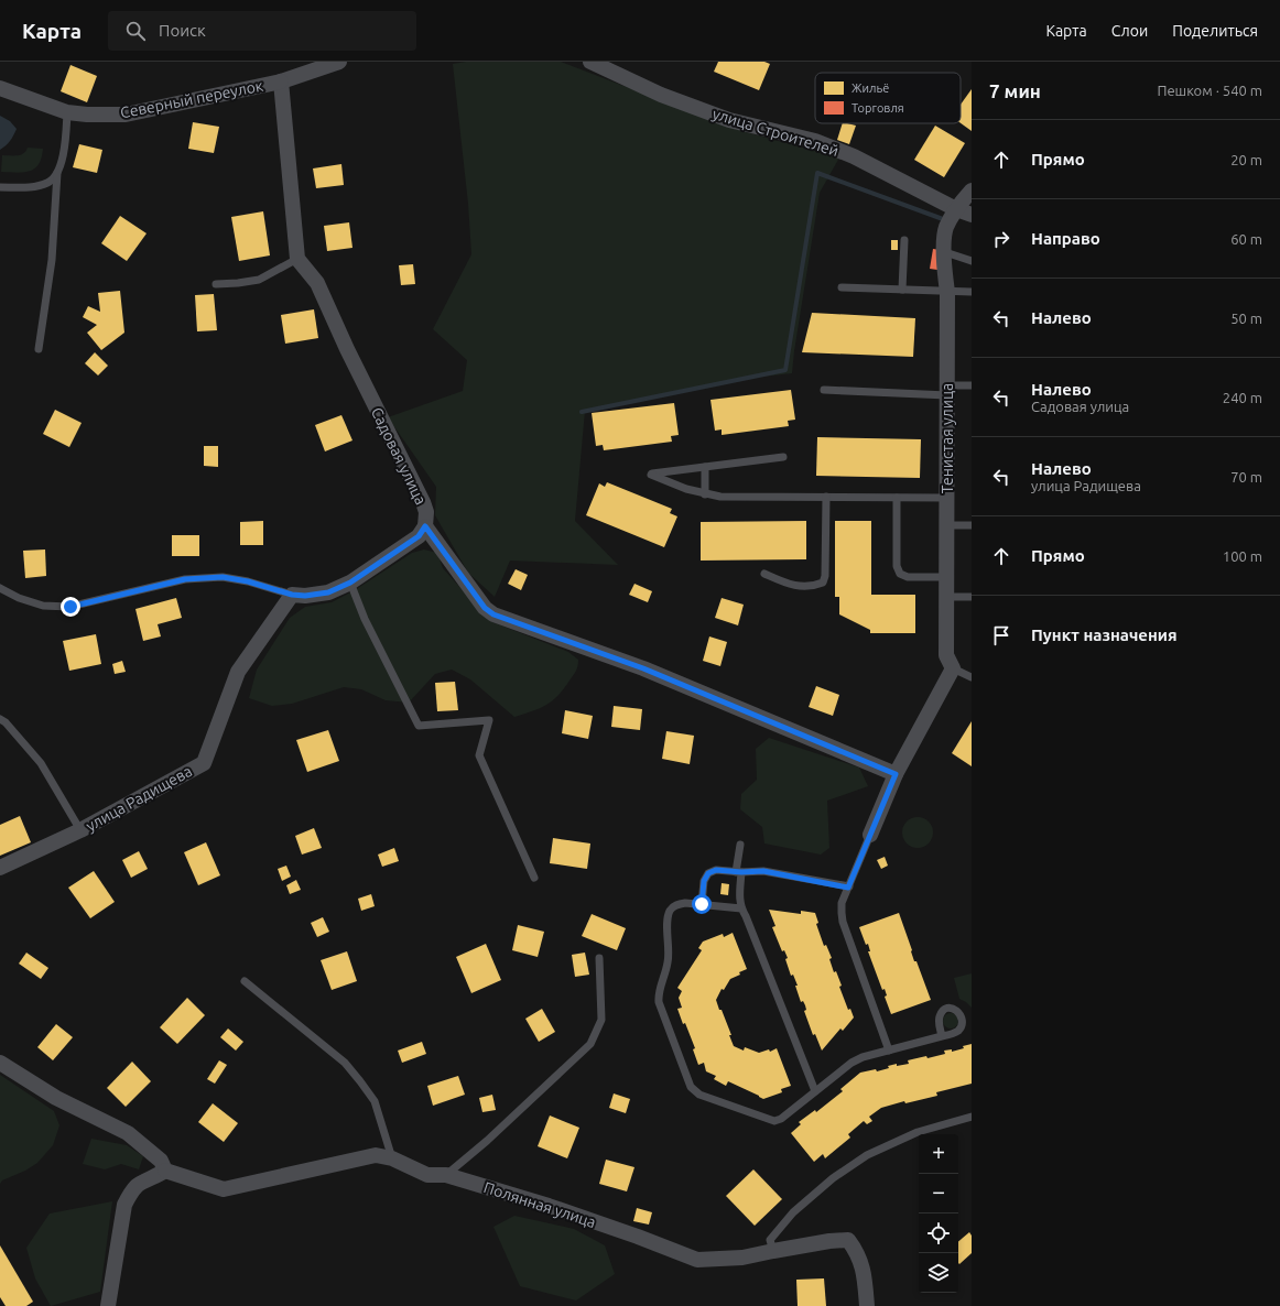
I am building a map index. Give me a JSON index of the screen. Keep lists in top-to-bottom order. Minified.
{"streets":{"street":["Северный переулок","улица Строителей","Тенистая улица","Садовая улица","улица Радищева","Полянная улица"]},"crossings":[["улица Строителей","Тенистая улица"]],"legend":["Жильё","Торговля"],"page":{"header":"Карта","search":"Поиск","nav":["Карта","Слои","Поделиться"],"heading":["7 мин","Пешком · 540 m"],"list":[["Прямо","20 m"],["Направо","60 m"],["Налево","50 m"],["Налево","Садовая улица","240 m"],["Налево","улица Радищева","70 m"],["Прямо","100 m"],"Пункт назначения"],"map_buttons":["+","−"]}}
